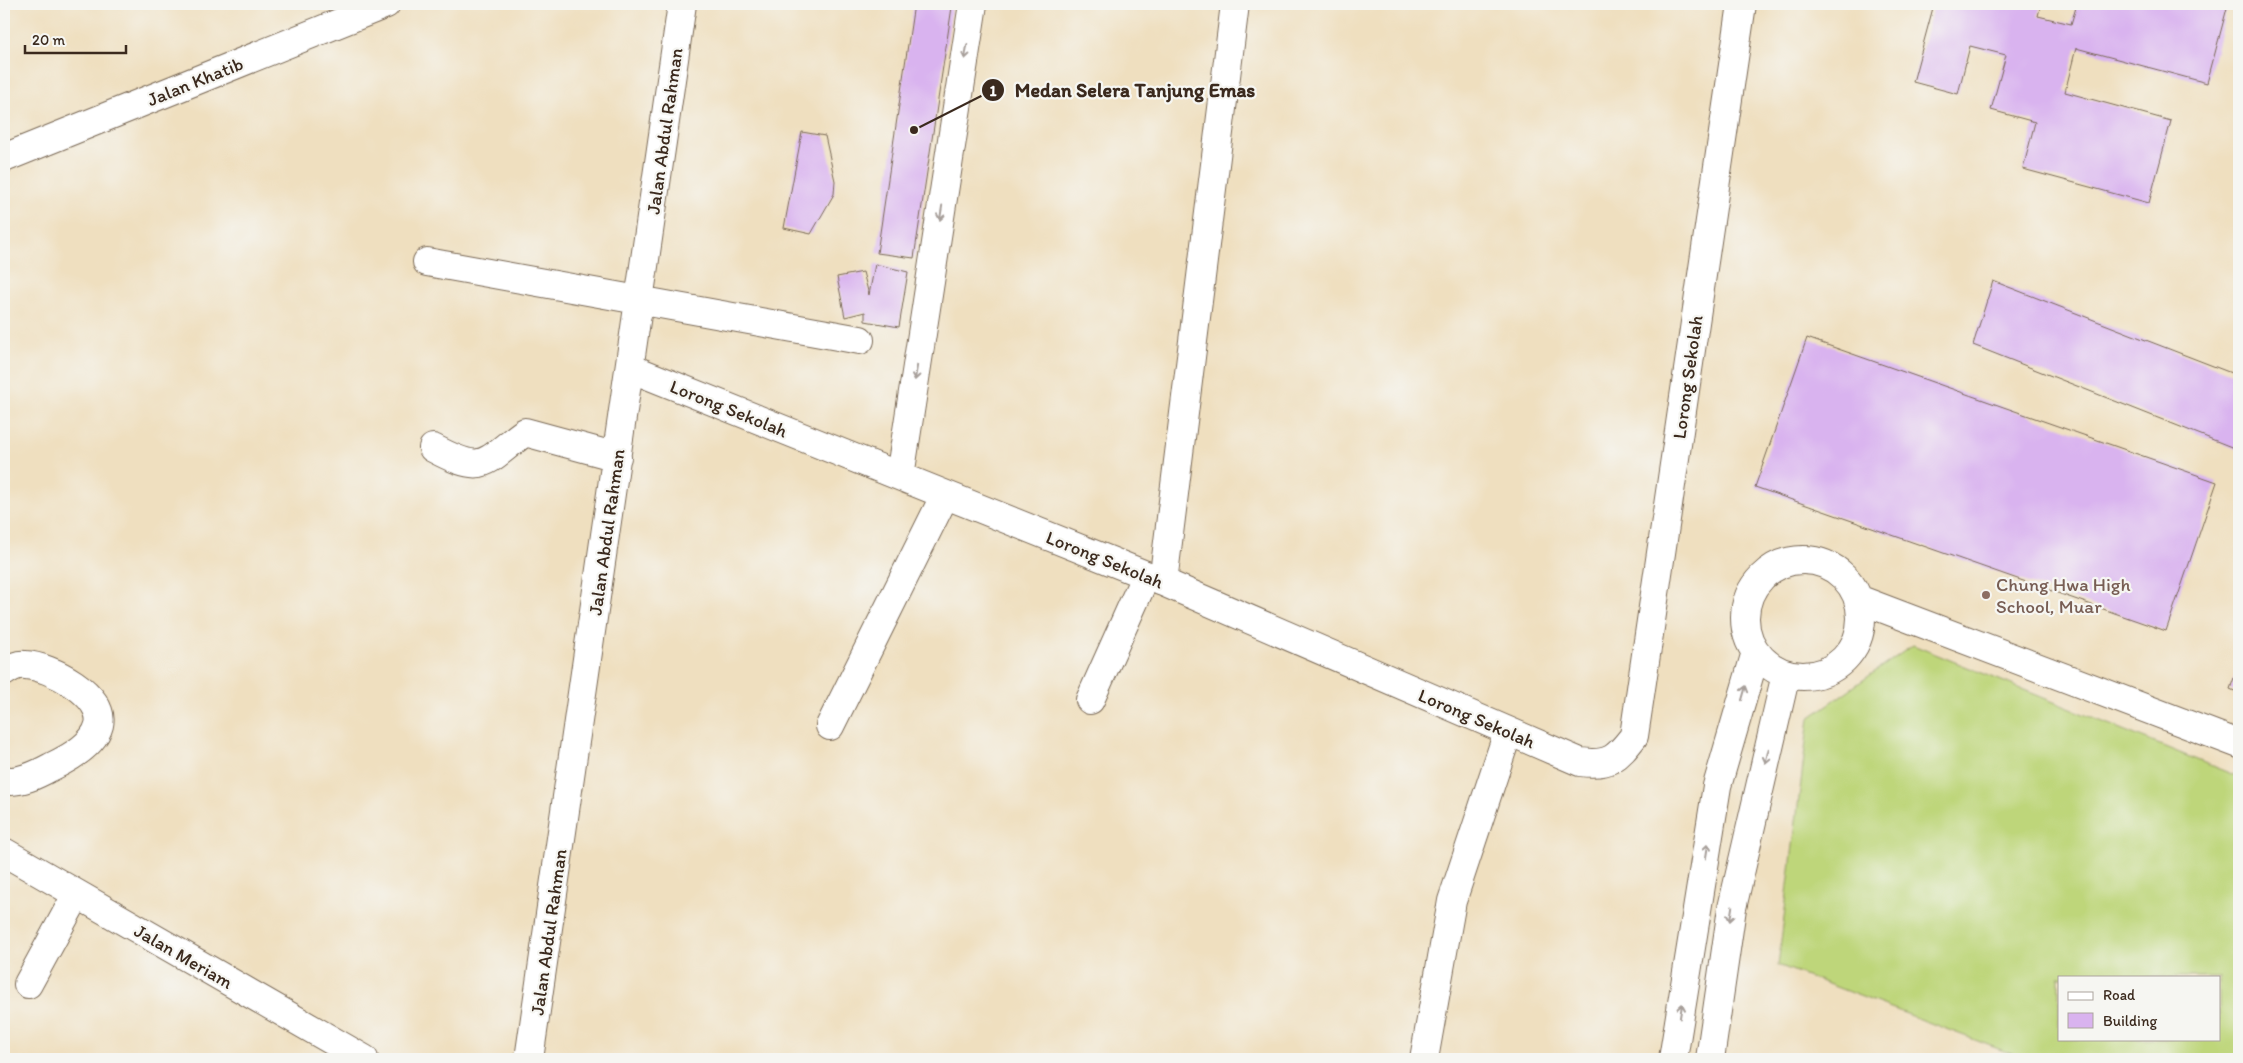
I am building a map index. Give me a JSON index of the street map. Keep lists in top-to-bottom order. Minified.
{"streets":{"street":["Jalan Khatib","Jalan Abdul Rahman","Lorong Sekolah","Jalan Meriam"]},"crossings":[["Jalan Abdul Rahman","Lorong Sekolah"]],"places":["Medan Selera Tanjung Emas","Chung Hwa High School, Muar"],"legend":["Road","Building"],"scale_bar":"20 m"}
